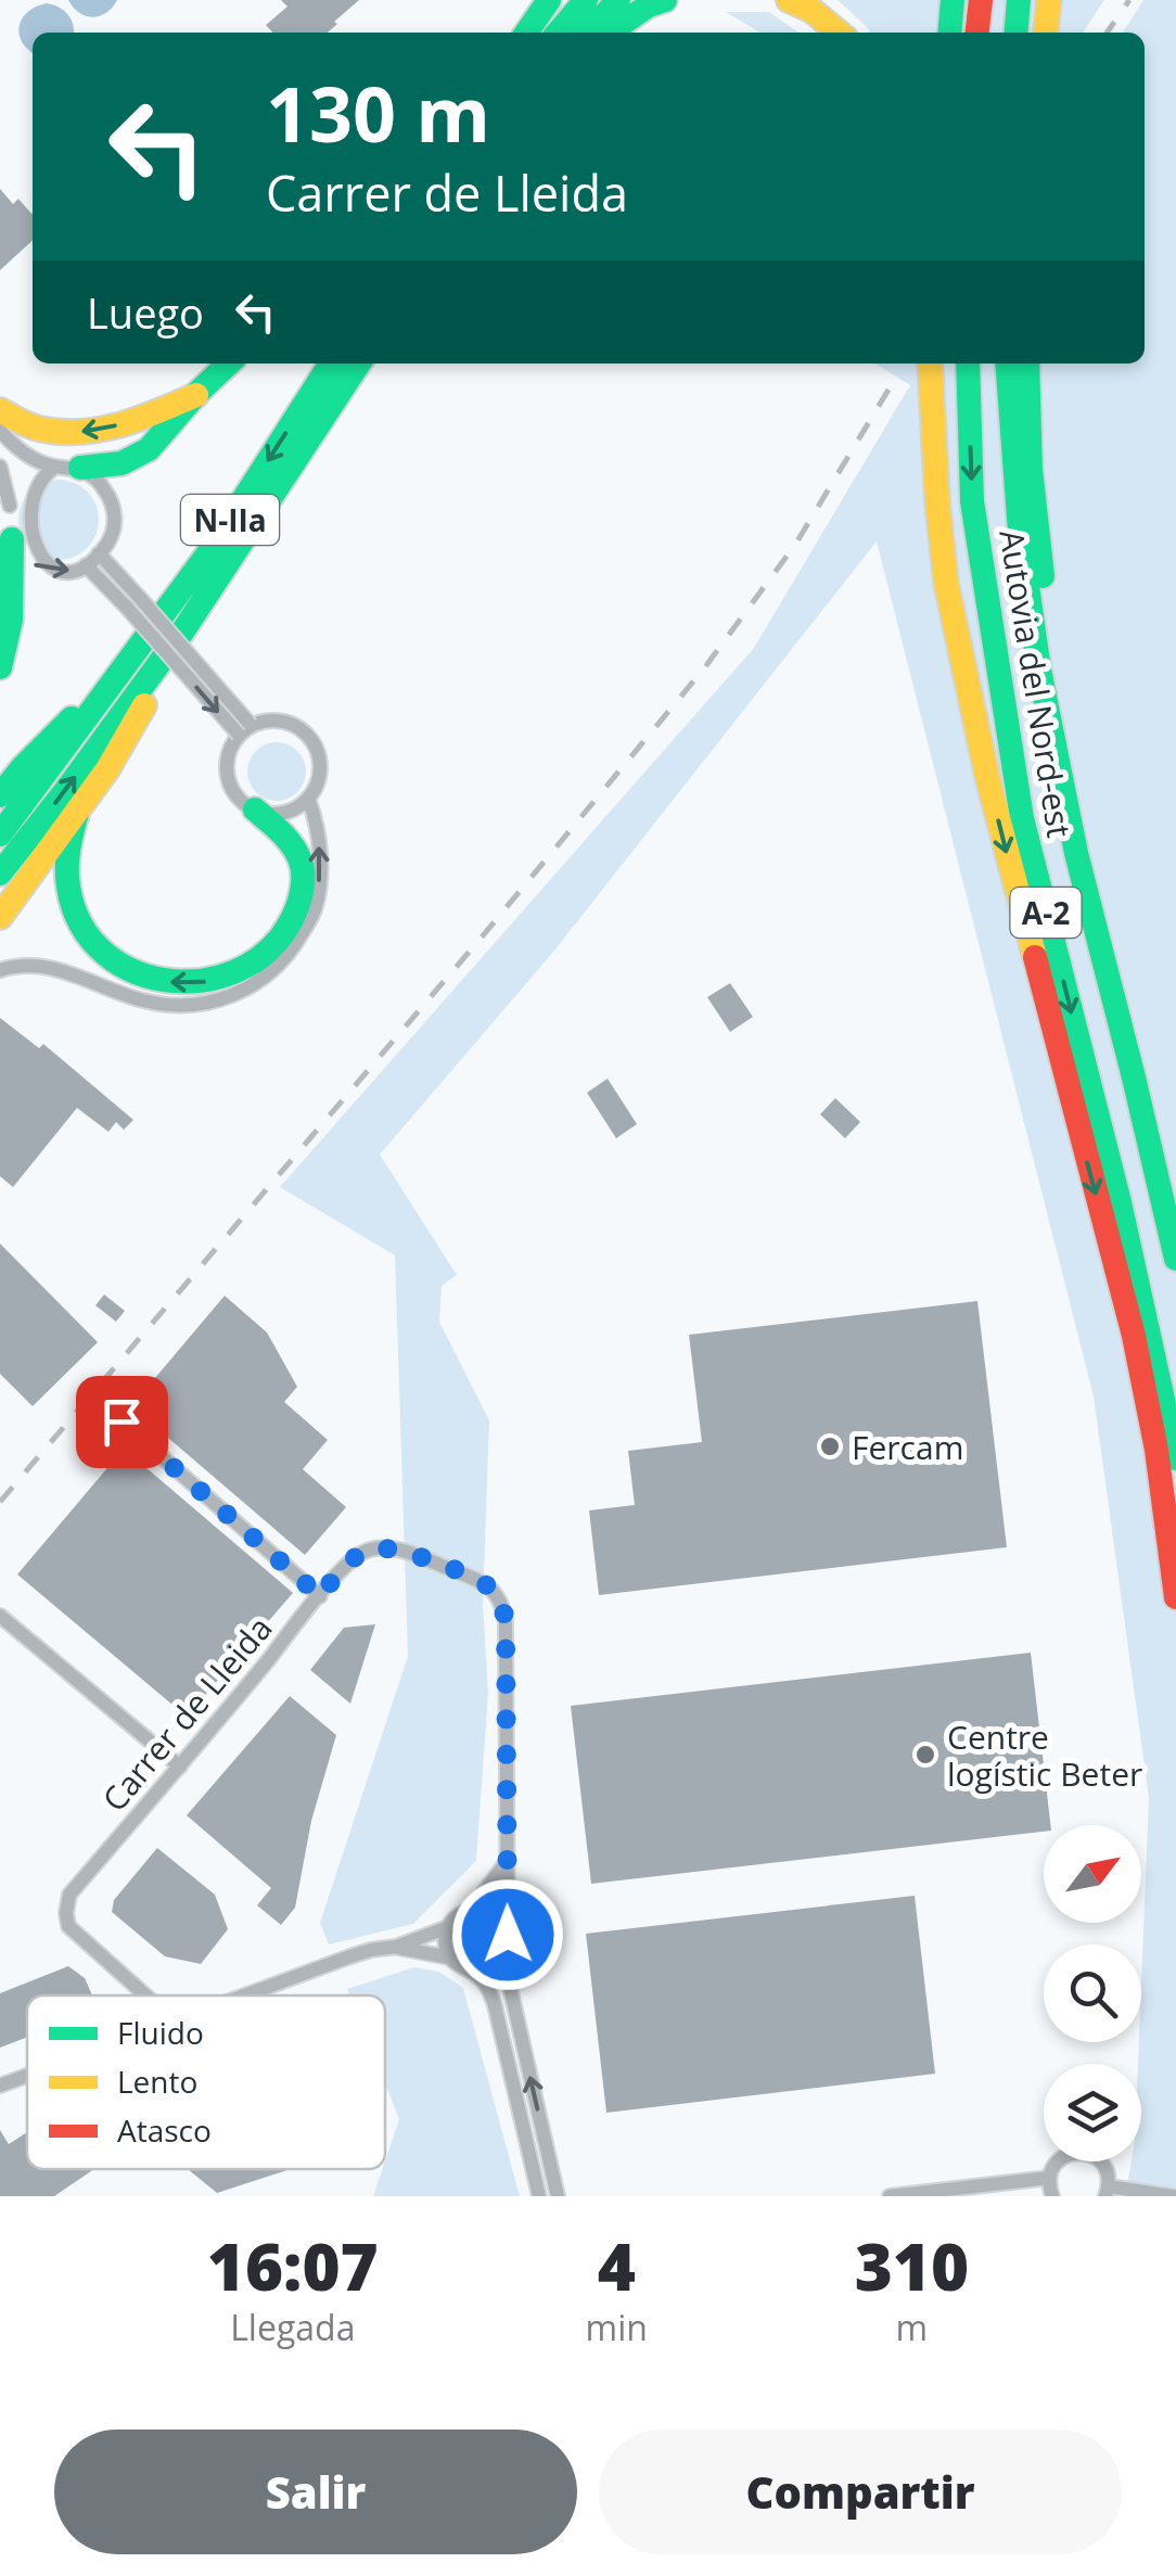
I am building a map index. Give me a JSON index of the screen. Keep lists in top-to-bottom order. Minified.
{"streets":{"highway":["N-IIa","Autovia del Nord-est","A-2"],"street":["Carrer de Lleida"]},"places":["Fercam","Centre logístic Beter"],"legend":["Fluido","Lento","Atasco"],"north":"top right","page":{"turn":["130 m","Carrer de Lleida"],"then":"Luego","eta":["16:07","Llegada","4","min","310","m"],"buttons":["Salir","Compartir"]}}
